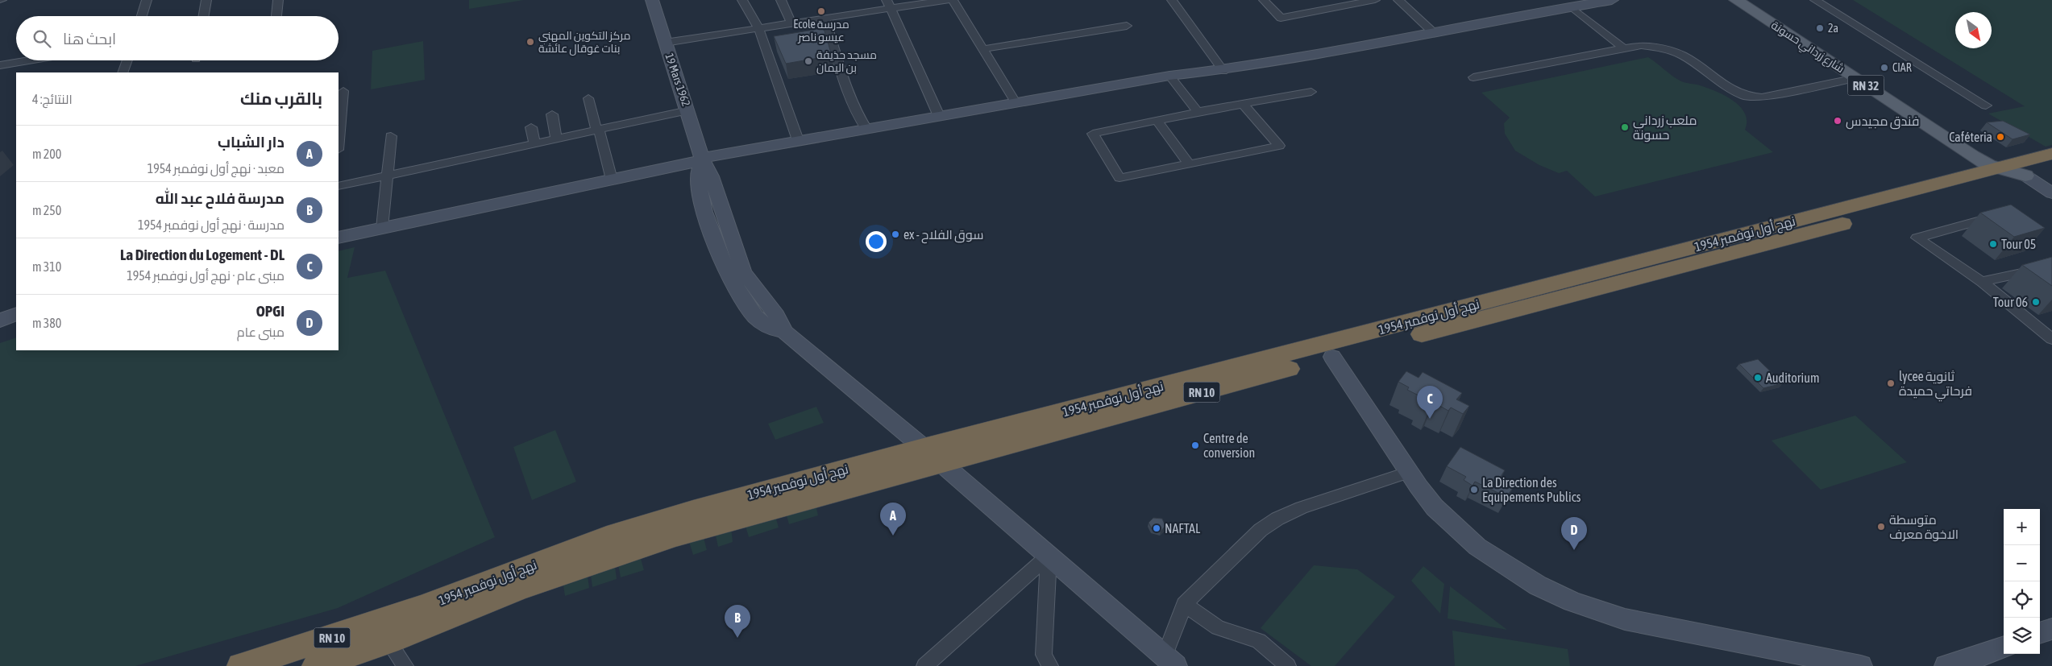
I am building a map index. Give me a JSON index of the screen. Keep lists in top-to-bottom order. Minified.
{"streets":{"highway":["نهج أول نوفمبر 1954","RN 10"],"main road":["شارع زرداني حسونة","RN 32"],"street":["19 Mars 1962"]},"crossings":[["شارع زرداني حسونة","نهج أول نوفمبر 1954"]],"places":["Ecole مدرسة عيسو ناصر","2a","مركز التكوين المهني بنات غوقال عائشة","مسجد حذيفة بن اليمان","CIAR","فندق مجيدس","ملعب زرداني حسونة","Caféteria","ex - سوق الفلاح","Tour 05","Tour 06","Auditorium","lycee ثانوية فرحاتي حميدة","Centre de conversion","La Direction des Equipements Publics","متوسطة الاخوة معرف","NAFTAL"],"north":"bottom right","page":{"search":"ابحث هنا","heading":["بالقرب منك","النتائج: 4"],"list":[{"mark":"A","name":"دار الشباب","note":"معبد · نهج أول نوفمبر 1954","value":"200 m"},{"mark":"B","name":"مدرسة فلاح عبد الله","note":"مدرسة · نهج أول نوفمبر 1954","value":"250 m"},{"mark":"C","name":"La Direction du Logement - DL","note":"مبنى عام · نهج أول نوفمبر 1954","value":"310 m"},{"mark":"D","name":"OPGI","note":"مبنى عام","value":"380 m"}],"pins":["C","A","D","B"],"map_buttons":["+","−"]}}
